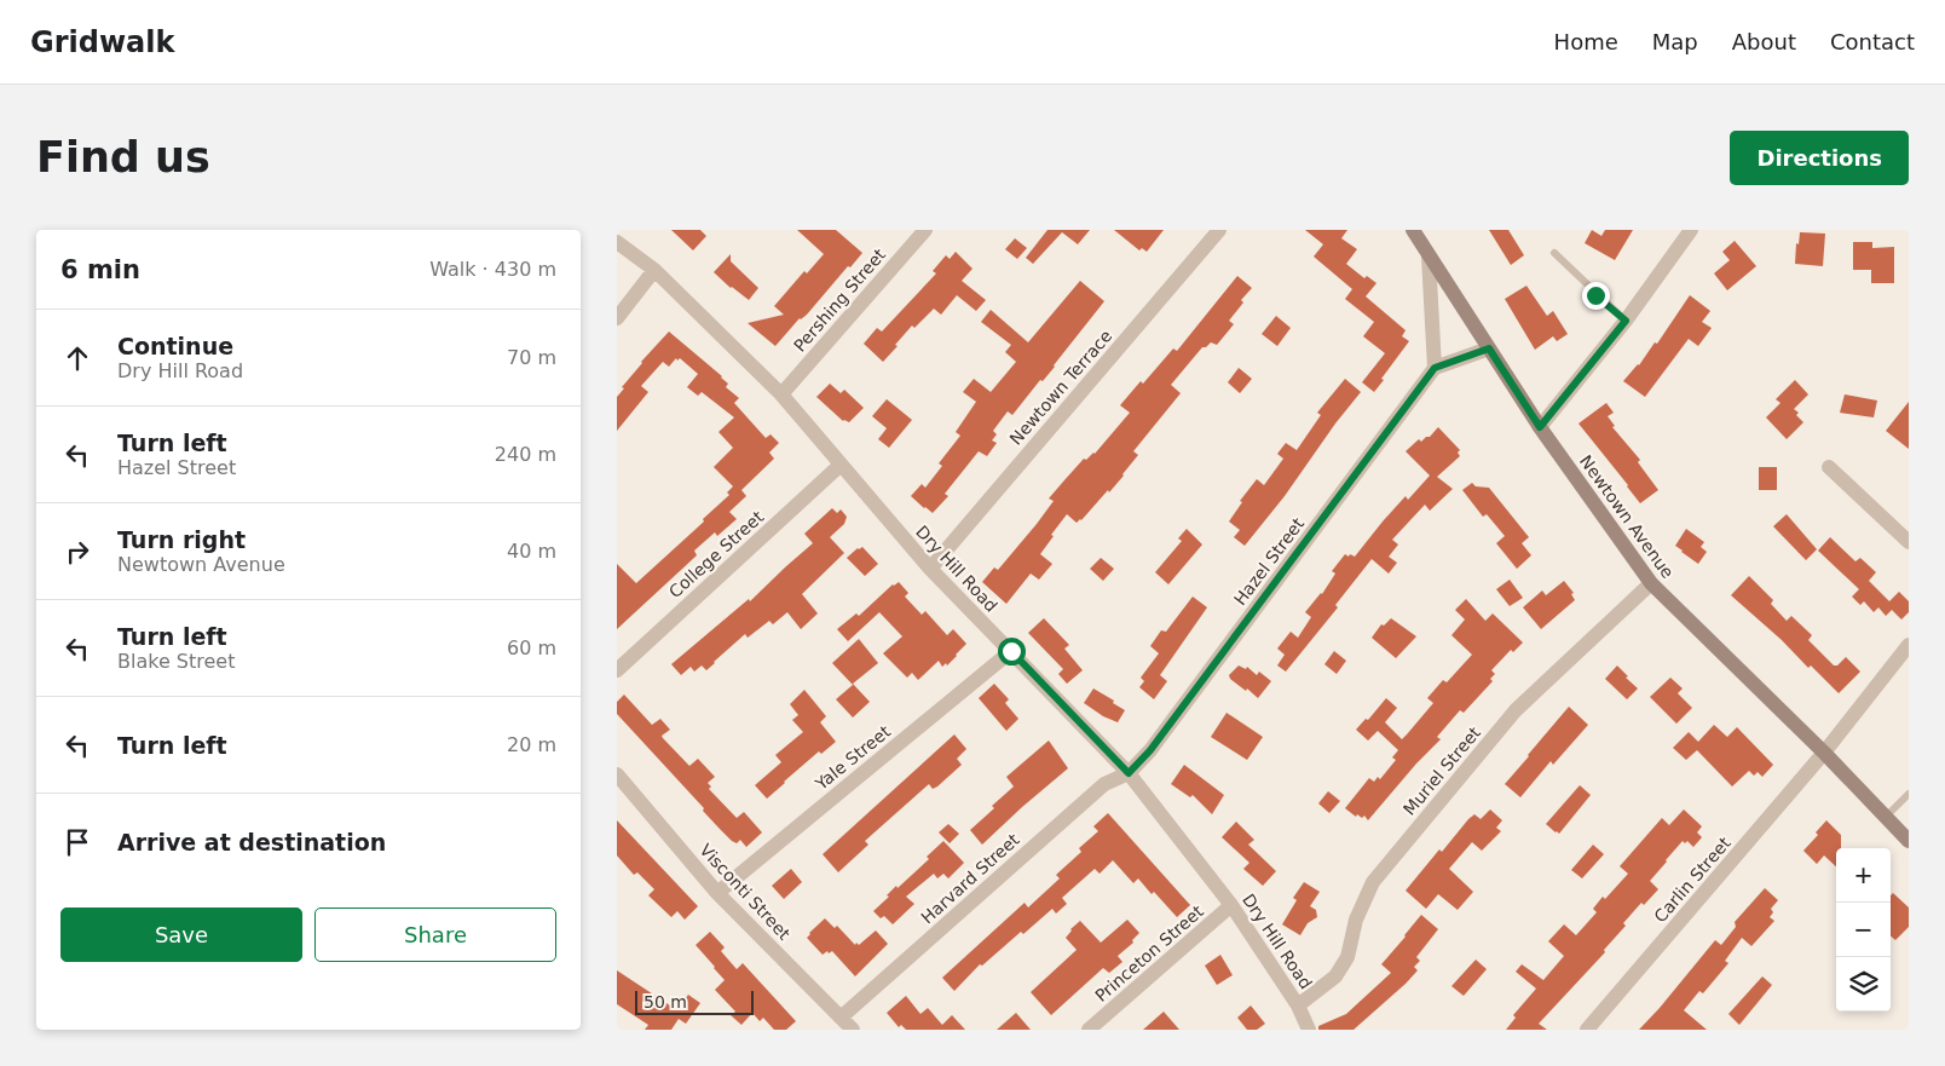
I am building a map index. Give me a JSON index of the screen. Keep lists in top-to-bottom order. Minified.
{"streets":{"main road":["Newtown Avenue"],"street":["Pershing Street","Newtown Terrace","College Street","Hazel Street","Dry Hill Road","Yale Street","Muriel Street","Harvard Street","Carlin Street","Visconti Street","Princeton Street"]},"crossings":[["Pershing Street","Dry Hill Road"],["Newtown Terrace","Dry Hill Road"],["Newtown Avenue","Muriel Street"],["Newtown Avenue","Carlin Street"],["College Street","Dry Hill Road"],["Hazel Street","Dry Hill Road"],["Hazel Street","Harvard Street"],["Dry Hill Road","Yale Street"],["Dry Hill Road","Muriel Street"],["Dry Hill Road","Harvard Street"],["Dry Hill Road","Princeton Street"],["Yale Street","Visconti Street"],["Harvard Street","Visconti Street"]],"scale_bar":"50 m","page":{"header":"Gridwalk","nav":["Home","Map","About","Contact"],"buttons":["Directions",["Save","Share"]],"title":"Find us","heading":["6 min","Walk · 430 m"],"list":[["Continue","Dry Hill Road","70 m"],["Turn left","Hazel Street","240 m"],["Turn right","Newtown Avenue","40 m"],["Turn left","Blake Street","60 m"],["Turn left","20 m"],"Arrive at destination"],"map_buttons":["+","−"],"scale":"50 m"}}
